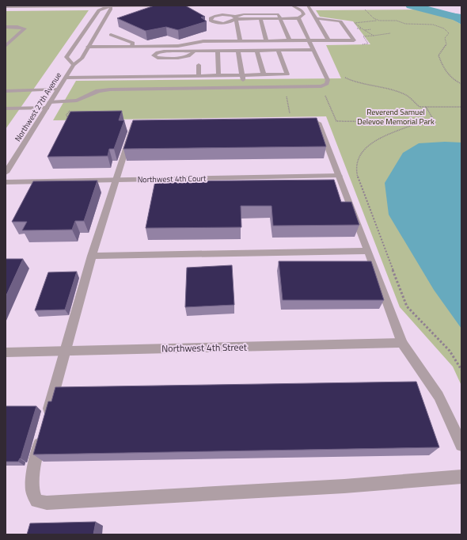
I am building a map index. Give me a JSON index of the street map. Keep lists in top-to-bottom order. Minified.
{"streets":{"street":["Northwest 27th Avenue","Northwest 4th Court","Northwest 4th Street"]},"parks":["Reverend Samuel Delevoe Memorial Park"]}
